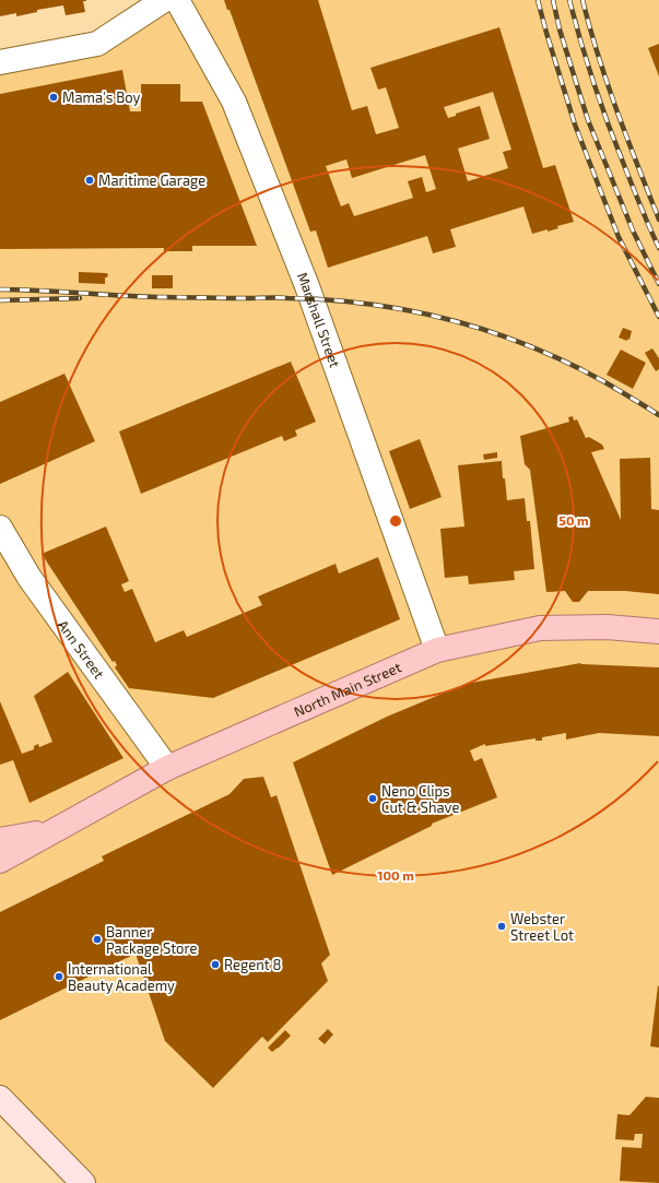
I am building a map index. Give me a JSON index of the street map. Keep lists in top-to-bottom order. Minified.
{"streets":{"main road":["North Main Street"],"street":["Marshall Street","Ann Street"]},"crossings":[["Marshall Street","North Main Street"],["Ann Street","North Main Street"]],"places":["Mama's Boy","Maritime Garage","Neno Clips Cut & Shave","Webster Street Lot","Banner Package Store","Regent 8","International Beauty Academy"],"rings":["50 m","100 m"]}
